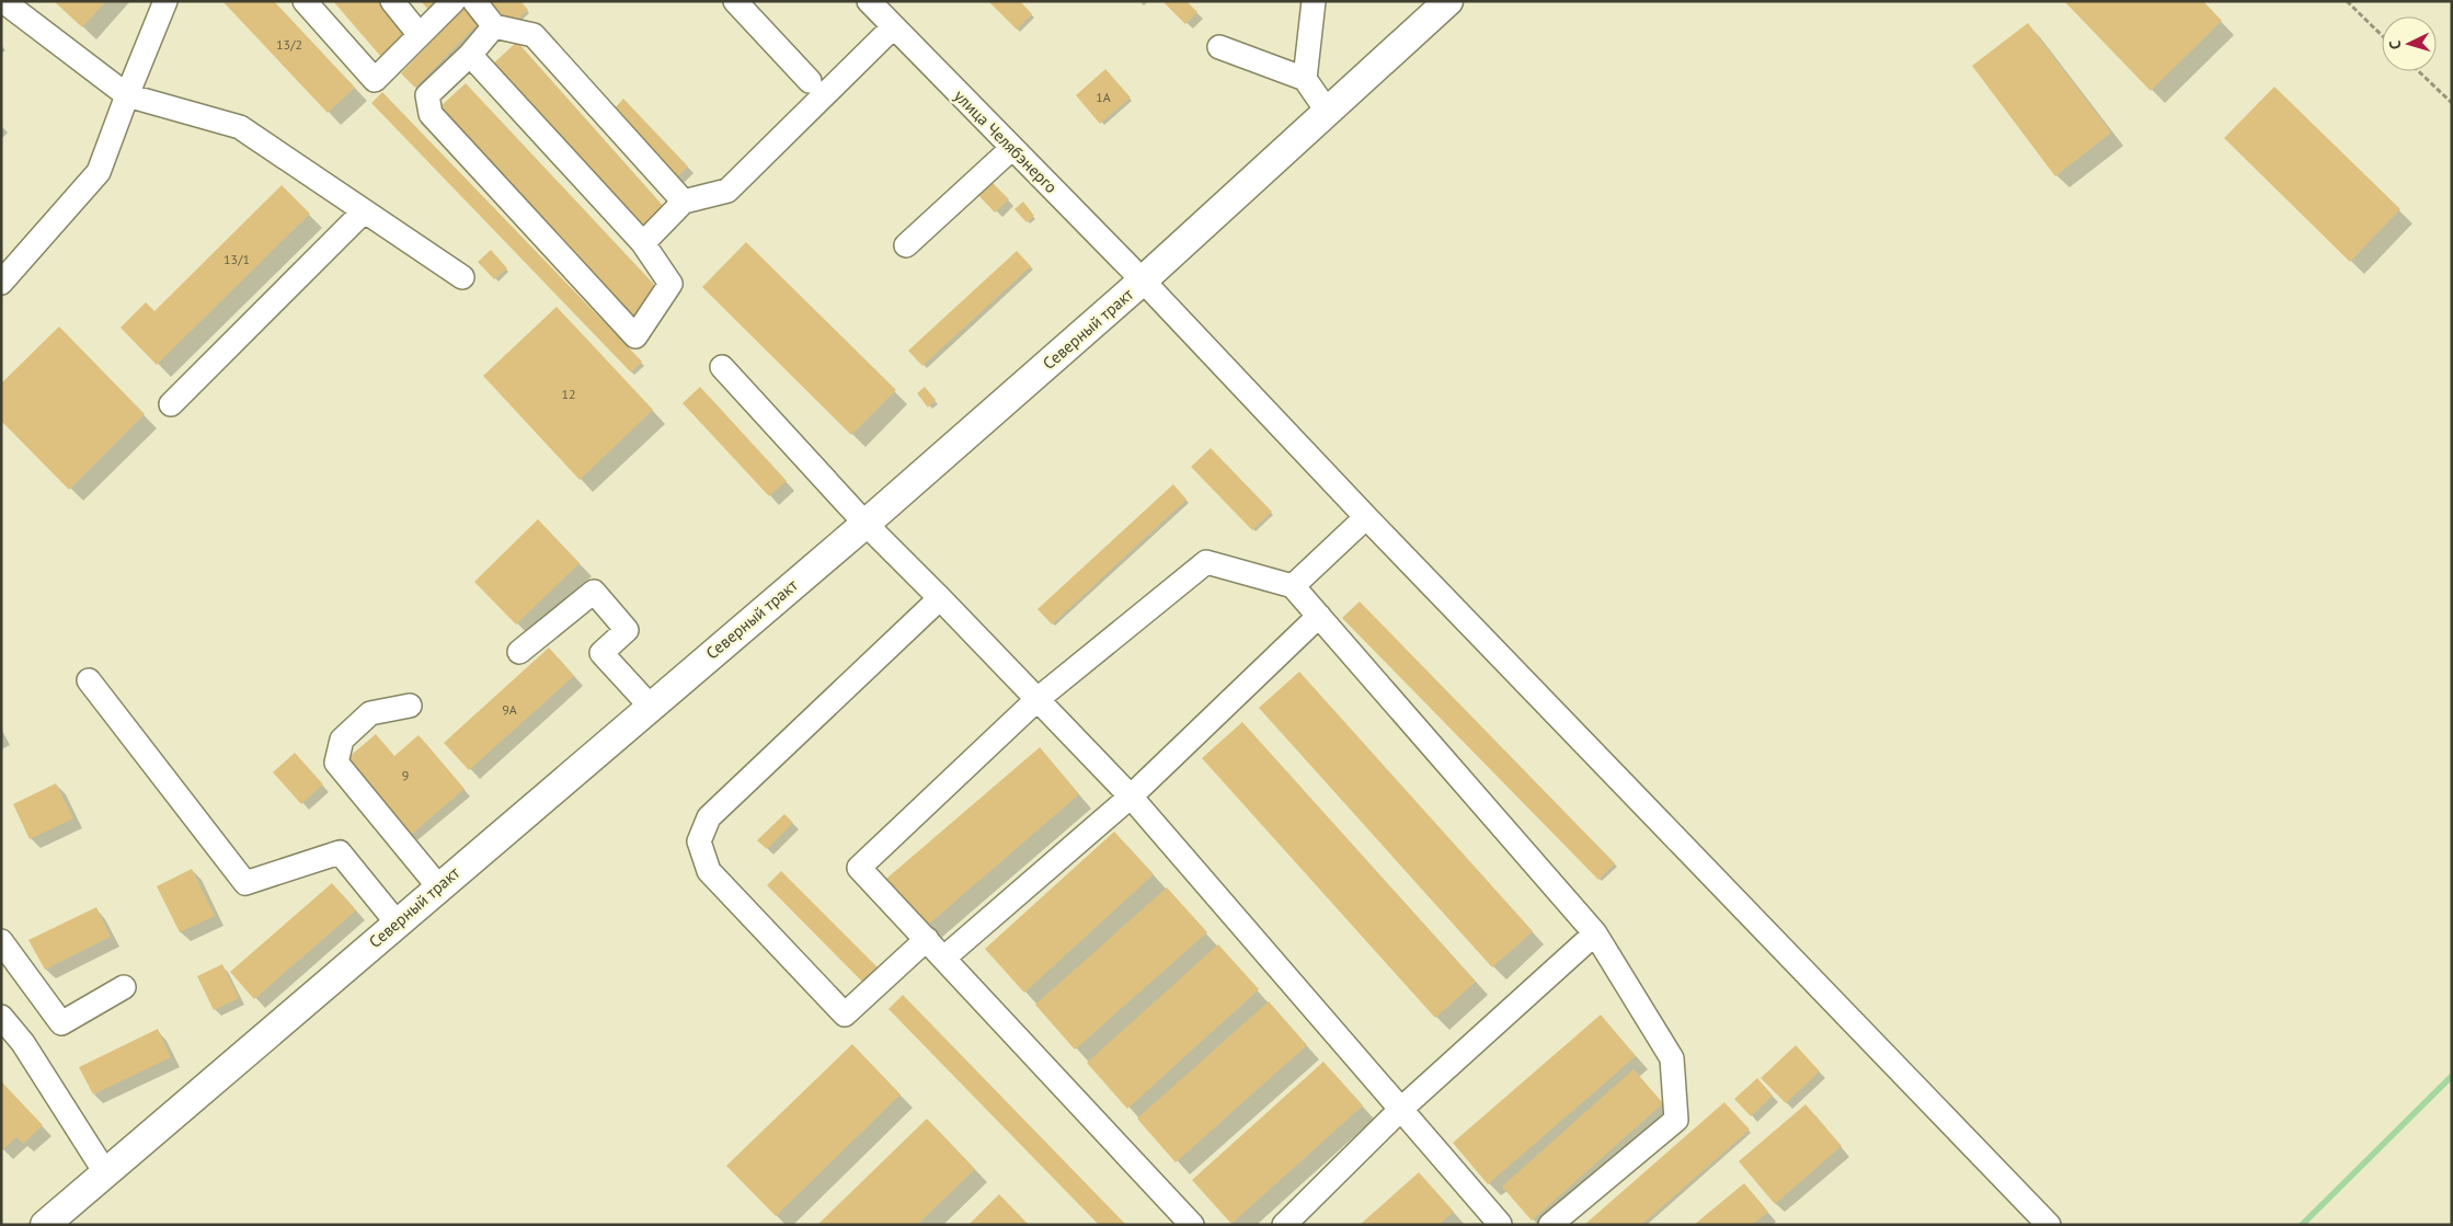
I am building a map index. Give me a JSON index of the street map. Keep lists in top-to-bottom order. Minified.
{"streets":{"main road":["Северный тракт"],"street":["улица Челябэнерго"]},"crossings":[["улица Челябэнерго","Северный тракт"]],"house_numbers":["13/2","1А","13/1","12","9А","9"],"north":"left"}
